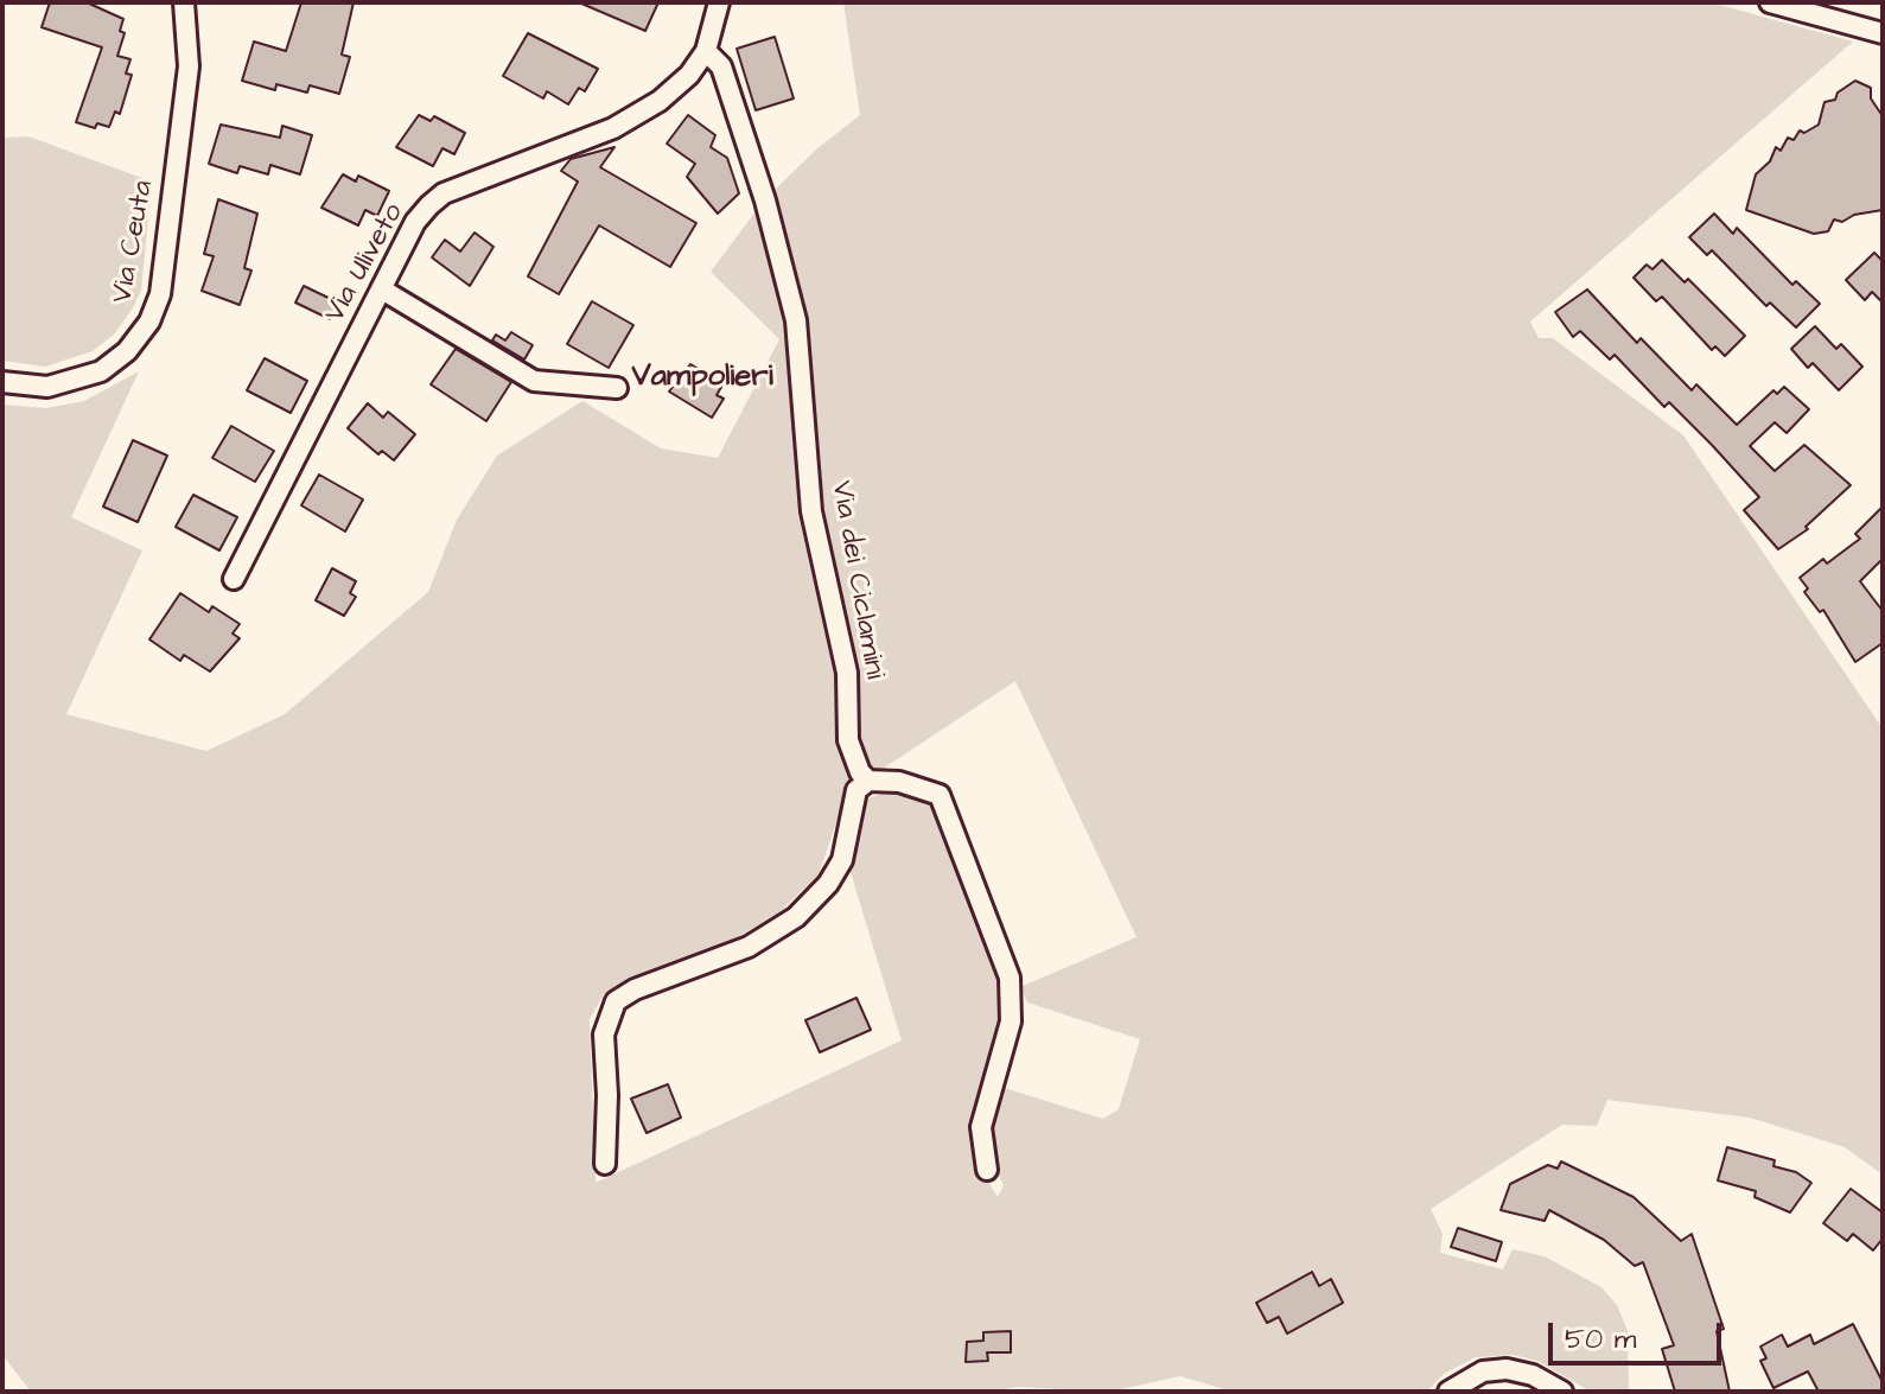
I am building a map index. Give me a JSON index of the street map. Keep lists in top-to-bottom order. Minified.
{"streets":{"street":["Via Ceuta","Via Uliveto","Via dei Ciclamini"]},"crossings":[["Via Uliveto","Via dei Ciclamini"]],"districts":["Vampolieri"],"scale_bar":"50 m"}
